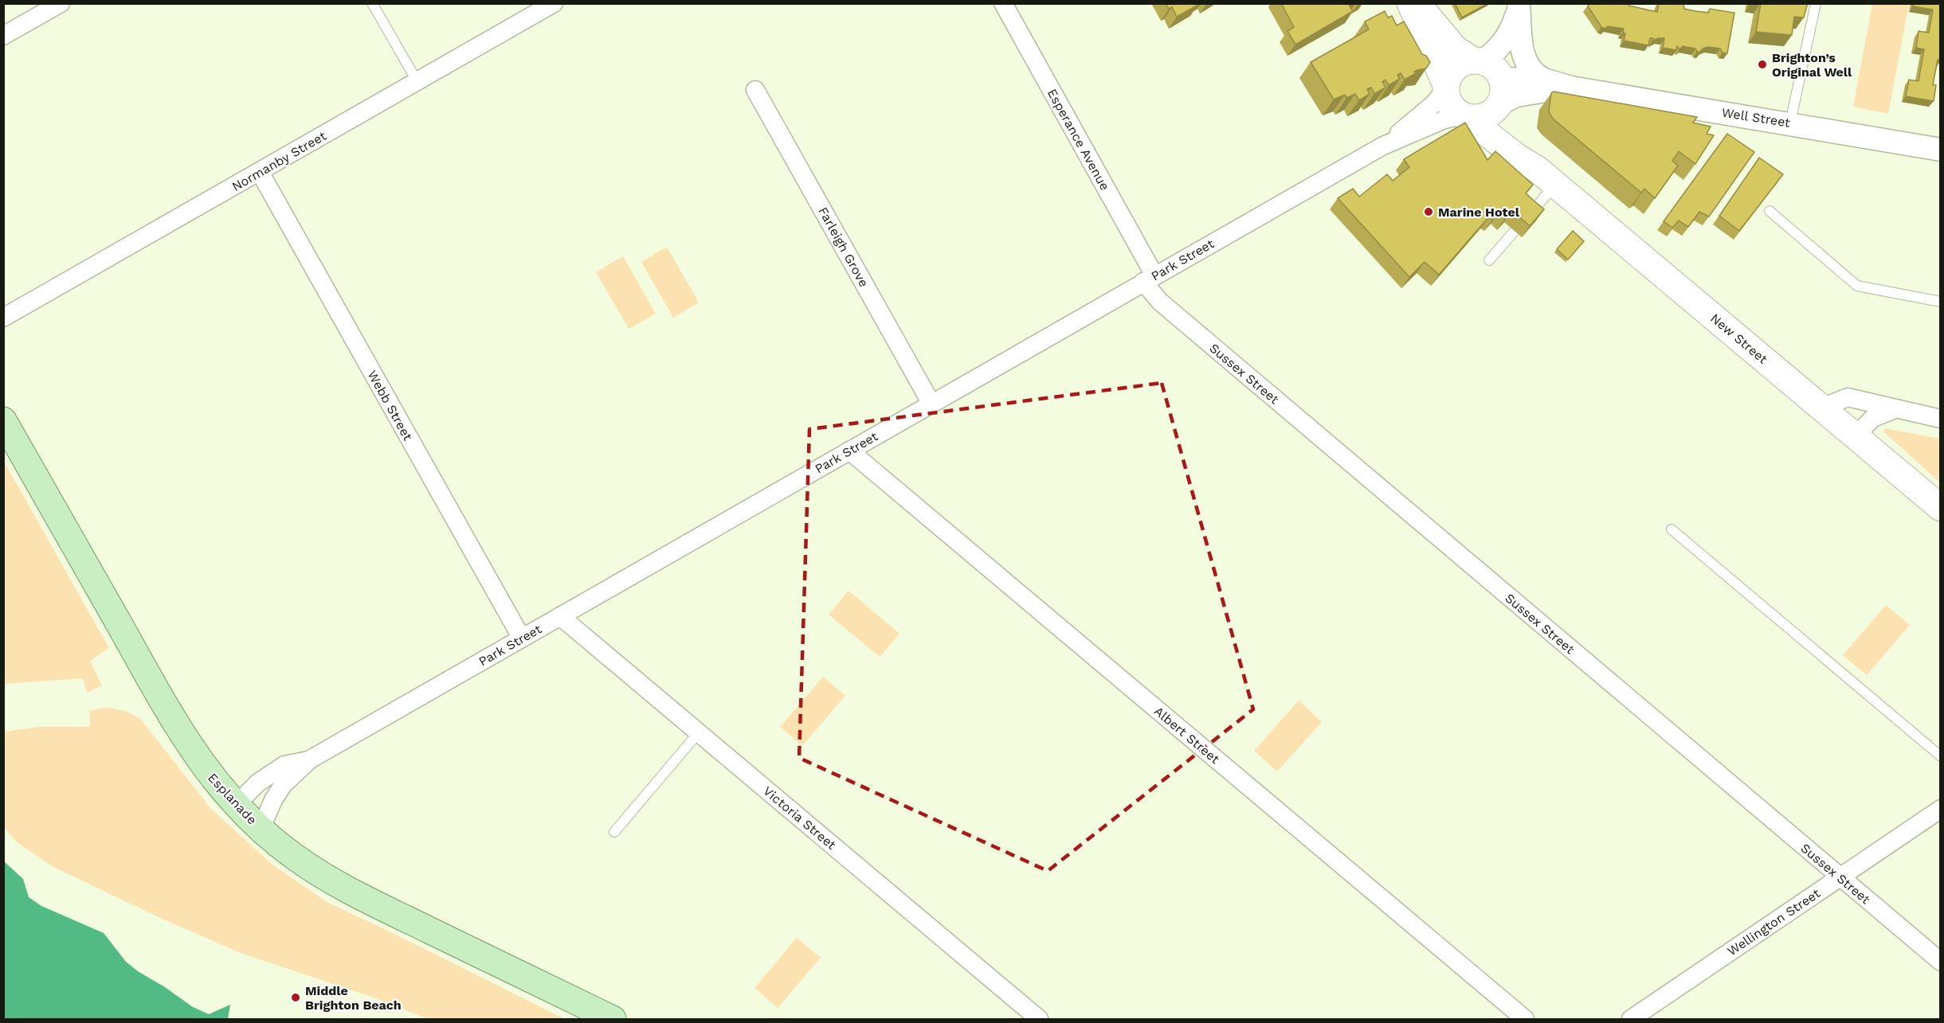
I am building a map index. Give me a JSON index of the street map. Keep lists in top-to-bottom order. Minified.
{"streets":{"main road":["New Street","Esplanade"],"street":["Well Street","Esperance Avenue","Normanby Street","Farleigh Grove","Park Street","Sussex Street","Webb Street","Albert Street","Victoria Street","Wellington Street"]},"crossings":[["Well Street","Park Street"],["Well Street","New Street"],["Esperance Avenue","Park Street"],["Esperance Avenue","Sussex Street"],["Normanby Street","Webb Street"],["Farleigh Grove","Park Street"],["Park Street","New Street"],["Park Street","Sussex Street"],["Park Street","Webb Street"],["Park Street","Albert Street"],["Park Street","Esplanade"],["Park Street","Victoria Street"],["Sussex Street","Wellington Street"]],"places":["Brighton’s Original Well","Marine Hotel","Middle Brighton Beach"]}
